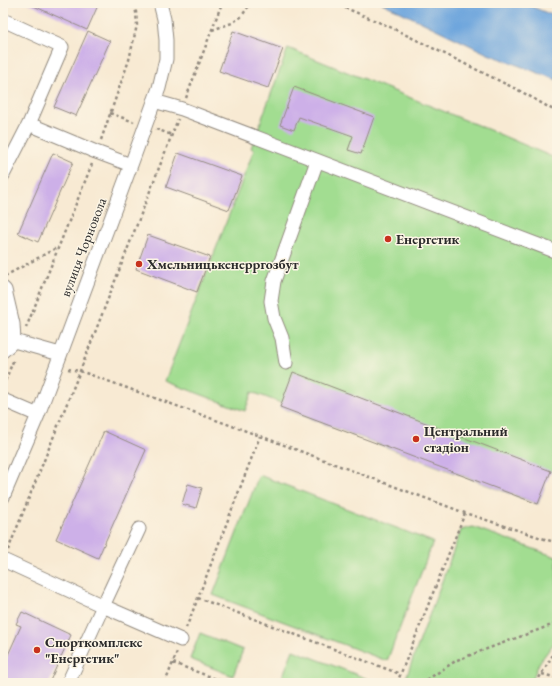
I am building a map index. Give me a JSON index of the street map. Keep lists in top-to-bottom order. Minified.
{"streets":{"street":["вулиця Чорновола"]},"places":["Енергетик","Хмельницькенерргозбут","Центральний стадіон","Спорткомплекс \"Енергетик\""]}
